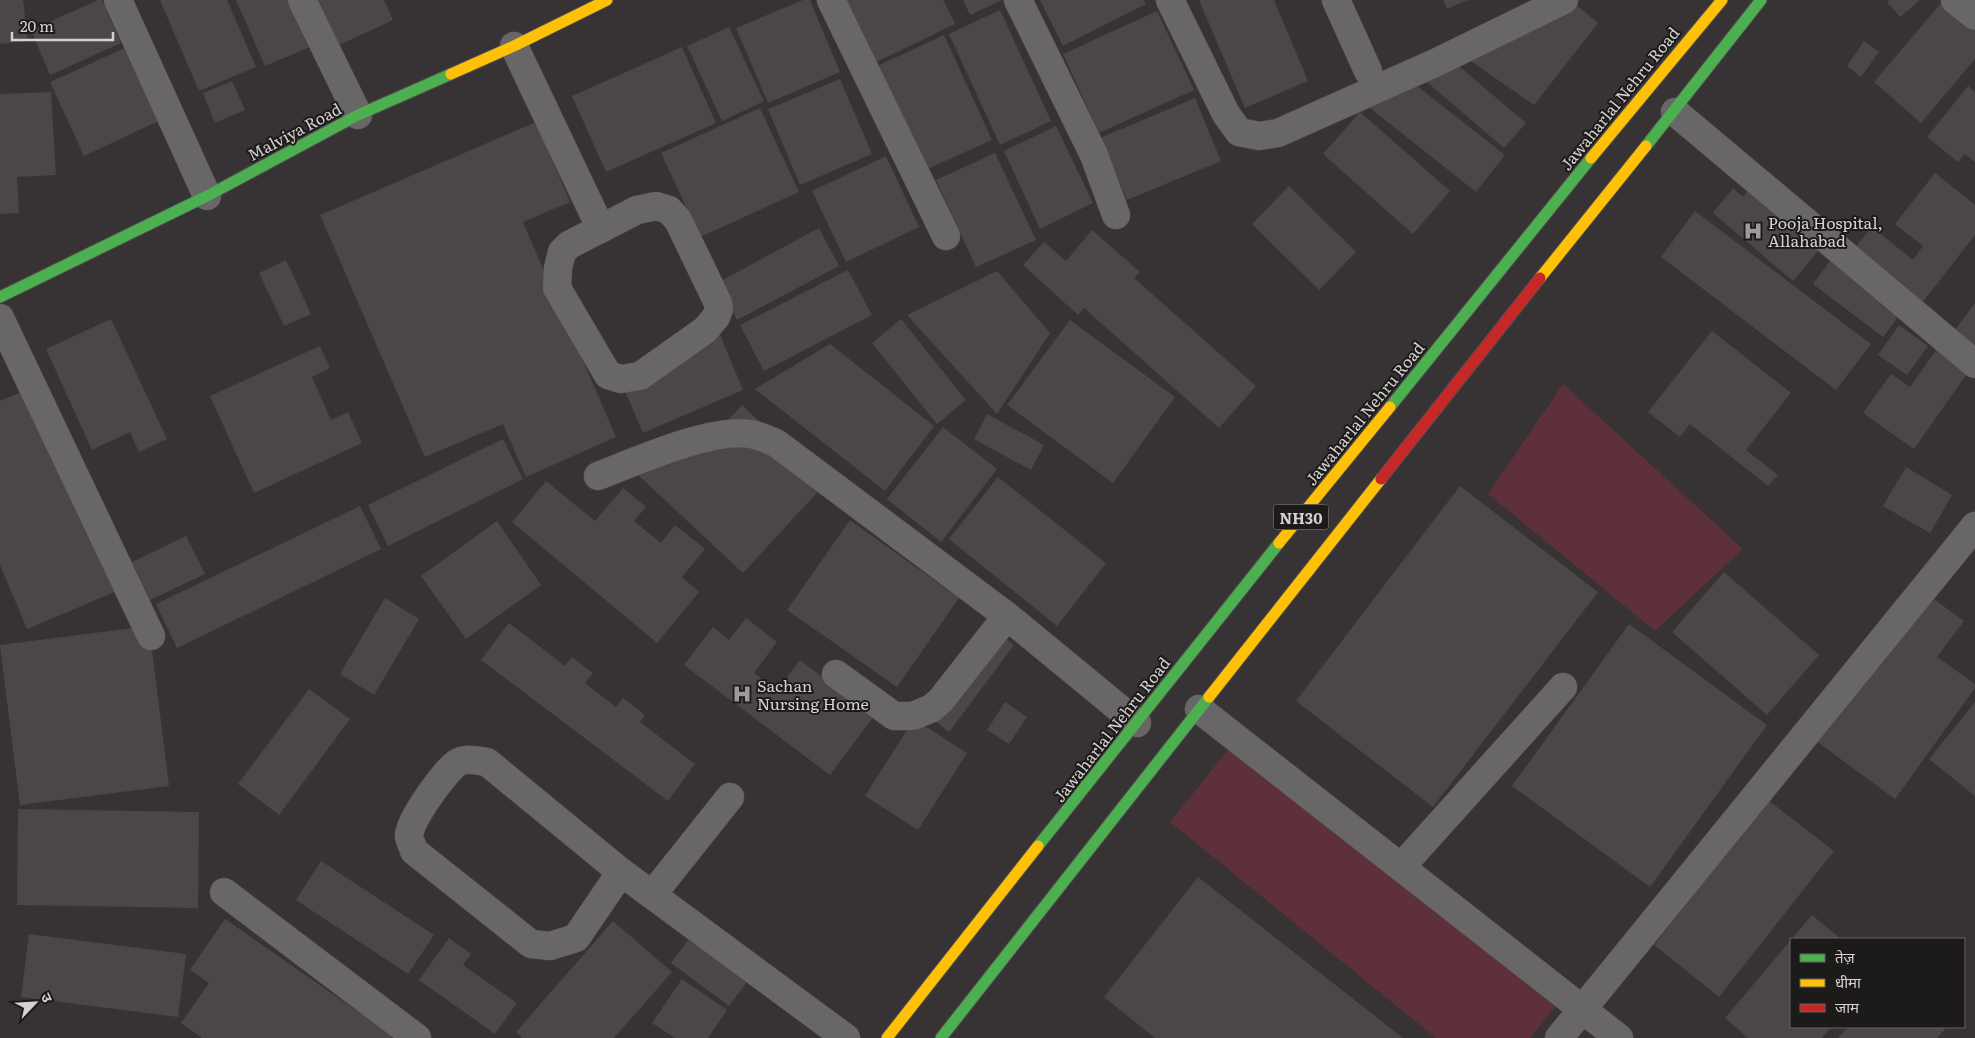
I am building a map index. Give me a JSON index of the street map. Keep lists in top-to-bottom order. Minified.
{"streets":{"main road":["Jawaharlal Nehru Road","Malviya Road","NH30"]},"places":{"hospital":["Pooja Hospital, Allahabad","Sachan Nursing Home"]},"legend":["तेज़","धीमा","जाम"],"scale_bar":"20 m","north":"top right"}
